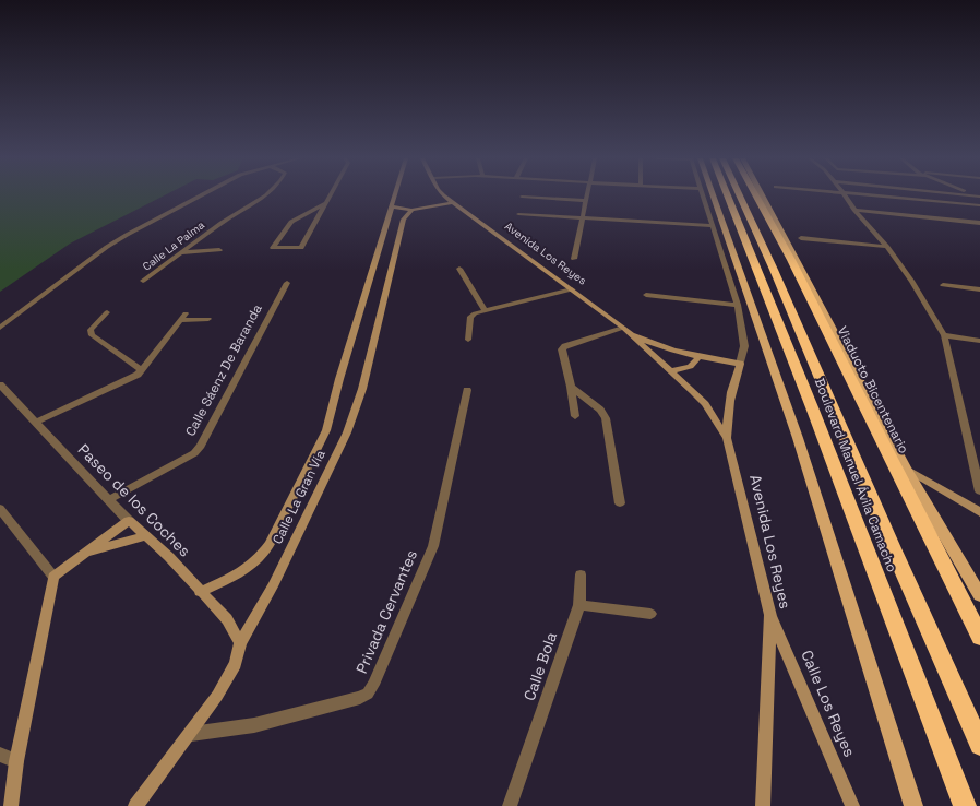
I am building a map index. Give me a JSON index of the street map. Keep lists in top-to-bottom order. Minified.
{"streets":{"highway":["Viaducto Bicentenario","Boulevard Manuel Ávila Camacho"],"street":["Calle La Palma","Avenida Los Reyes","Calle Sáenz De Baranda","Calle La Gran Vía","Paseo de los Coches","Privada Cervantes","Calle Bola","Calle Los Reyes"]},"crossings":[["Avenida Los Reyes","Calle Los Reyes"],["Calle Sáenz De Baranda","Paseo de los Coches"],["Calle La Gran Vía","Paseo de los Coches"],["Calle La Gran Vía","Privada Cervantes"]]}
